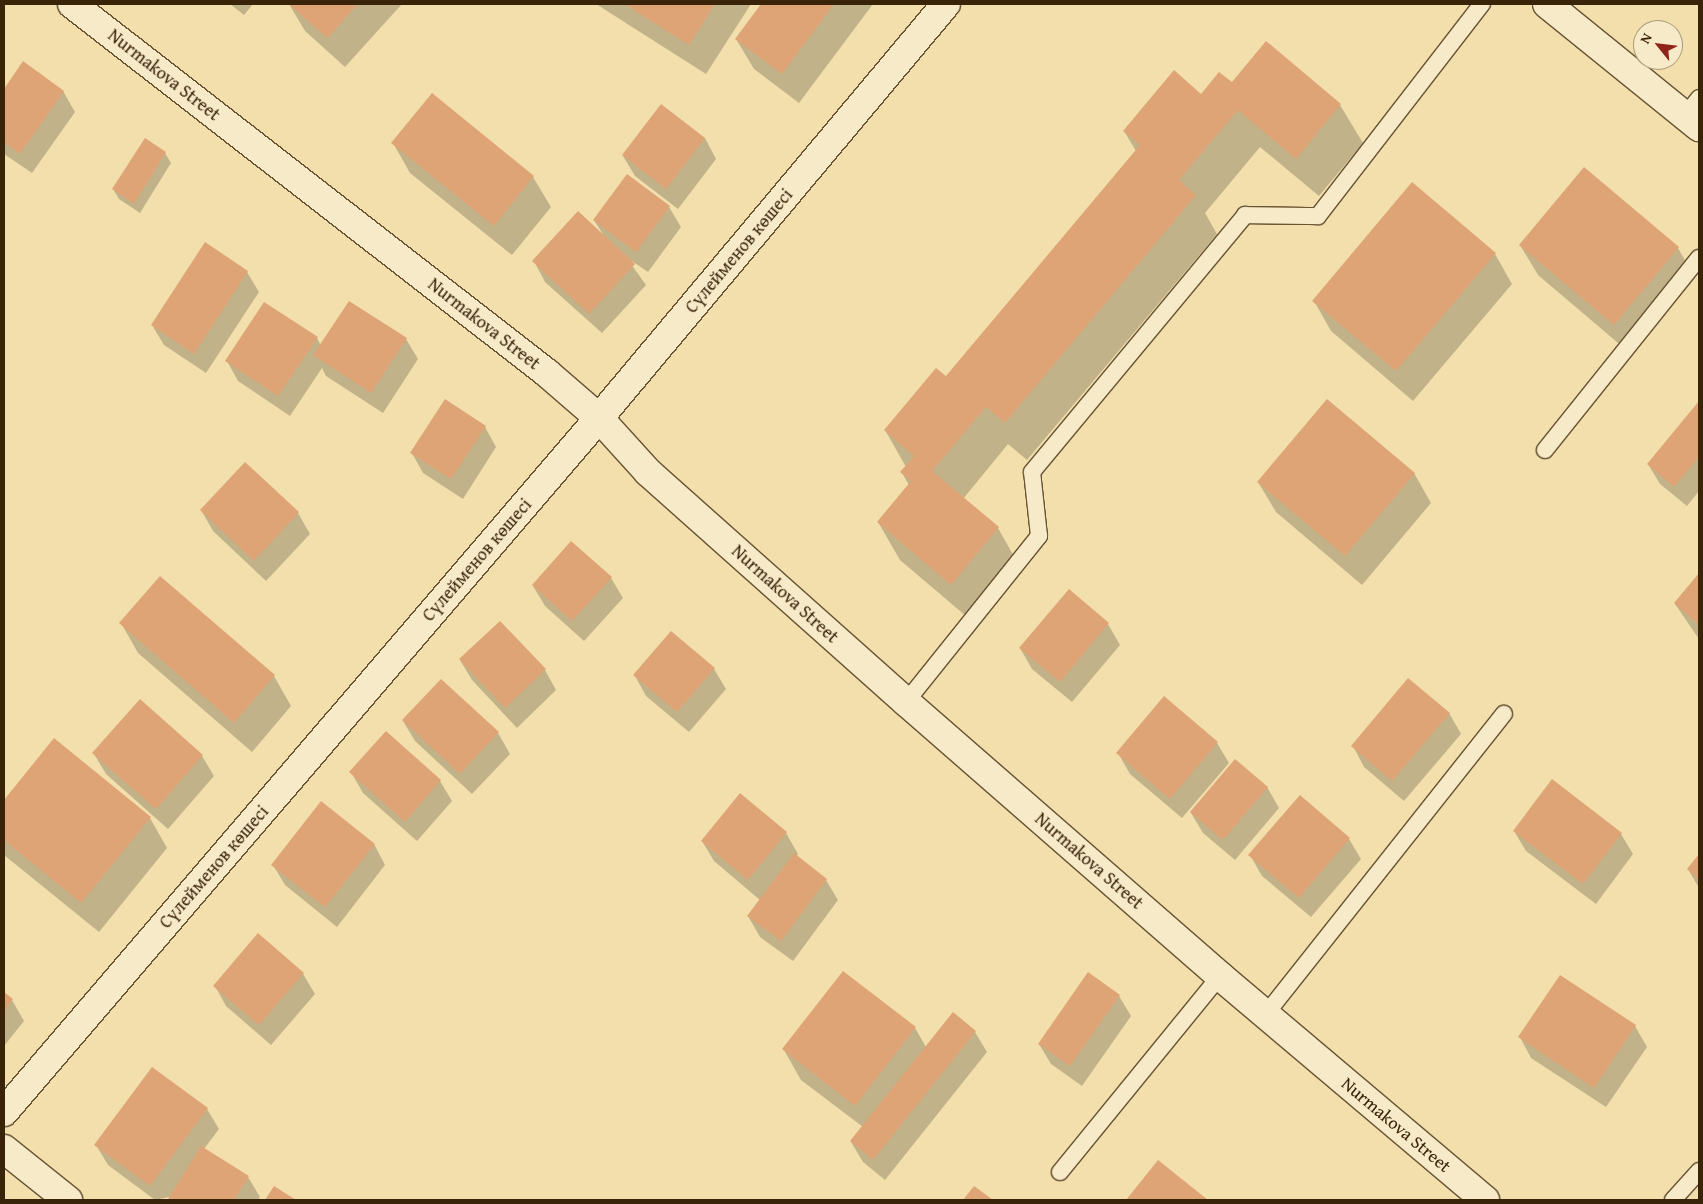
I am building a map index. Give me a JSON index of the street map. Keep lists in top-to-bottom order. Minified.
{"streets":{"street":["Nurmakova Street","Сүлейменов көшесі"]},"crossings":[["Nurmakova Street","Сүлейменов көшесі"]],"north":"top left"}
